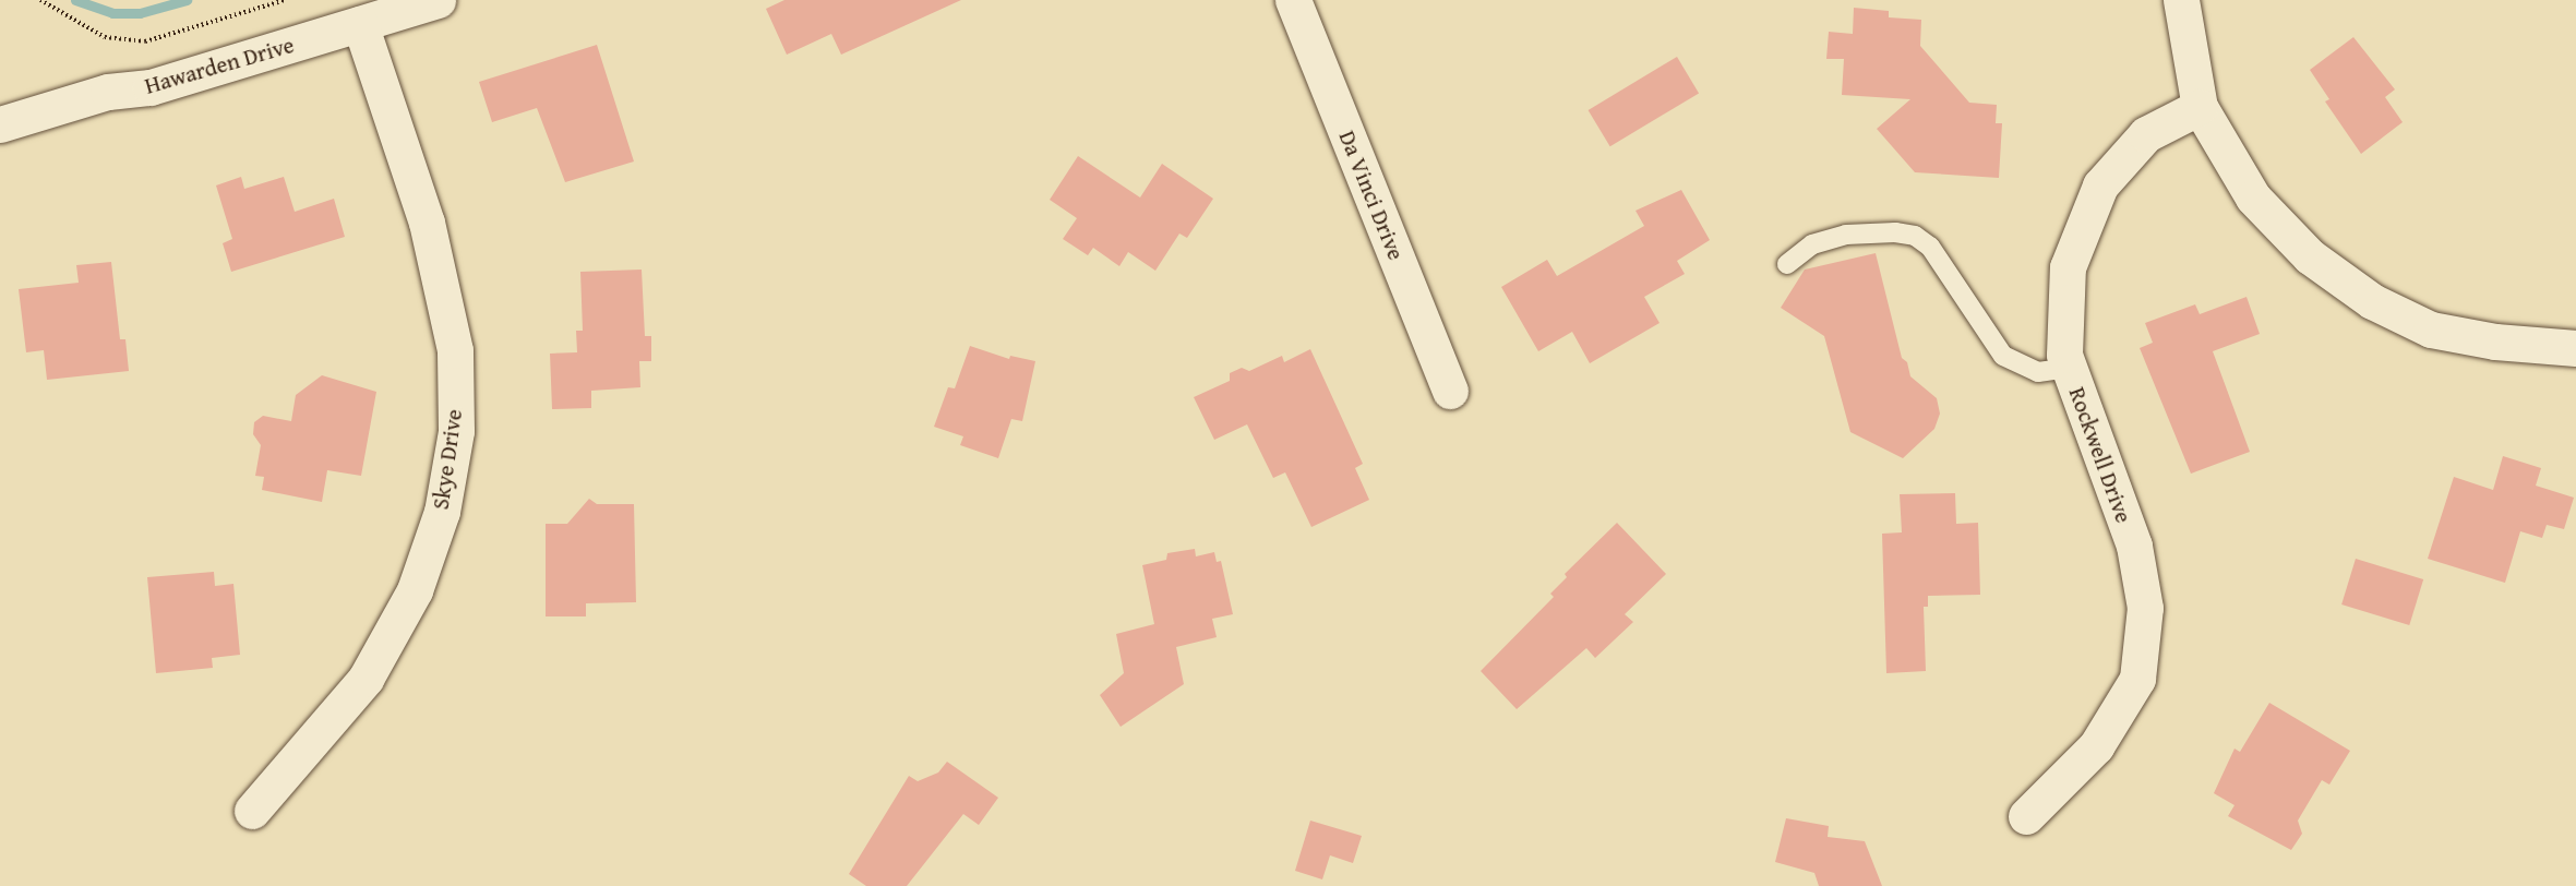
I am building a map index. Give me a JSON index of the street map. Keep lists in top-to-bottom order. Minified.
{"streets":{"street":["Hawarden Drive","Da Vinci Drive","Rockwell Drive","Skye Drive"]},"crossings":[["Hawarden Drive","Skye Drive"]]}
